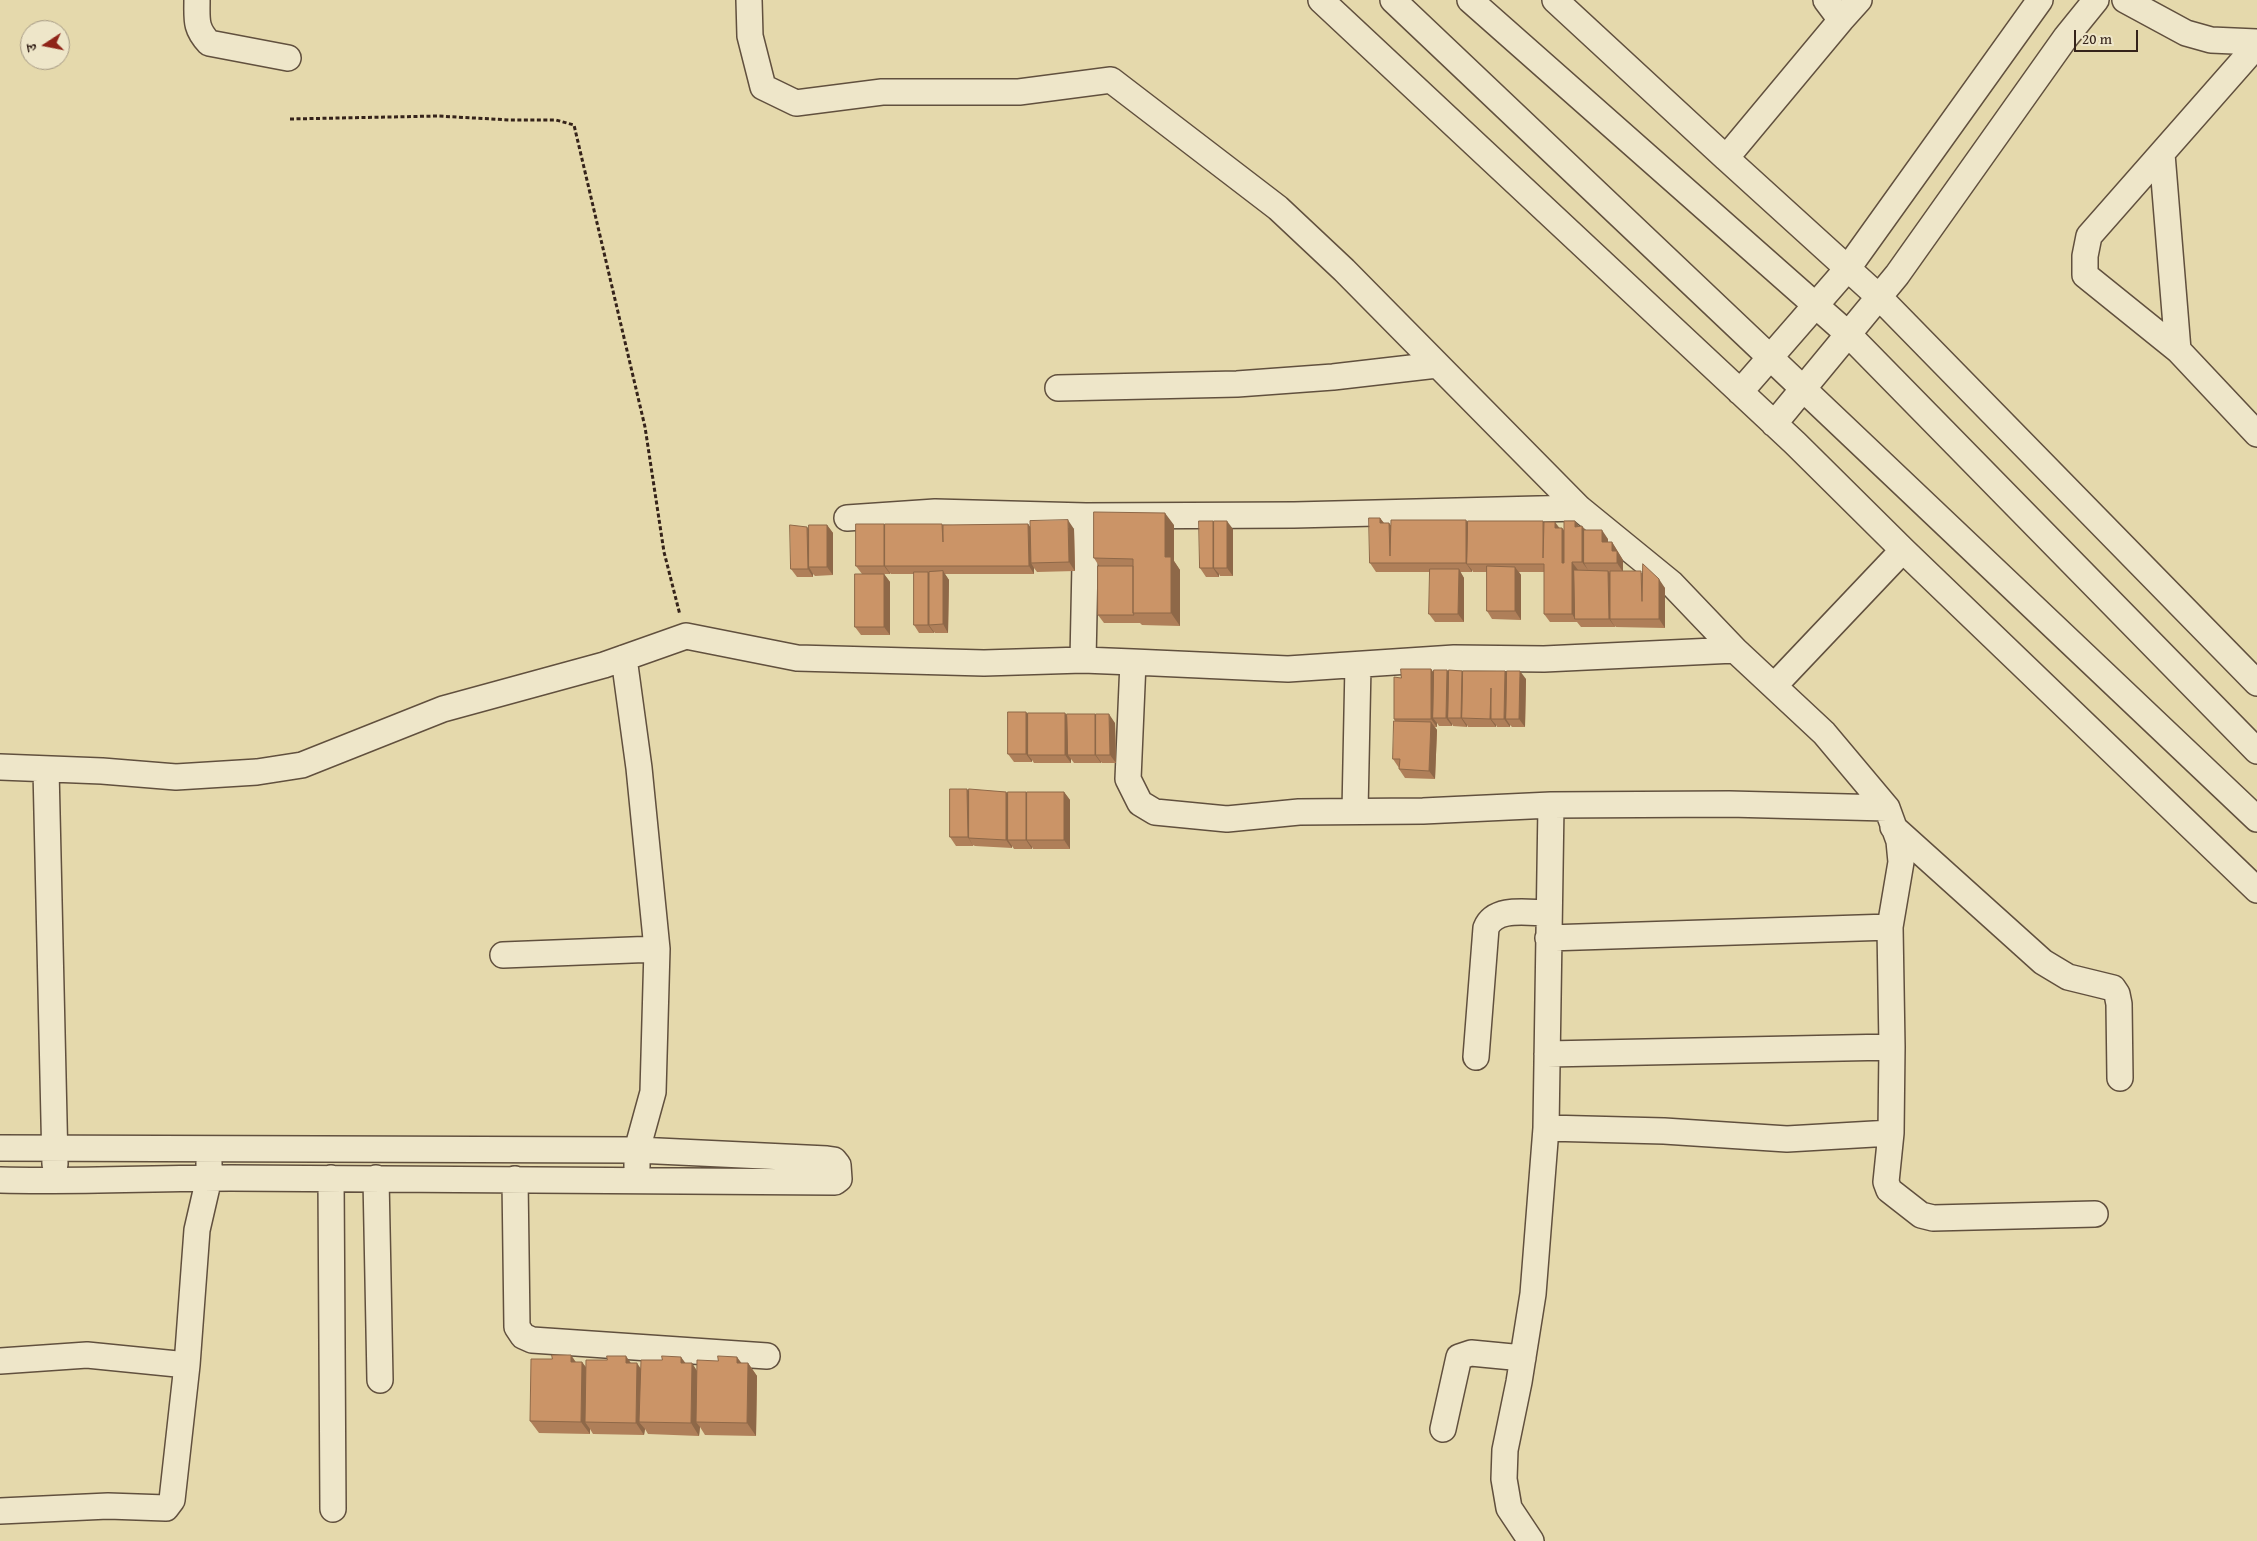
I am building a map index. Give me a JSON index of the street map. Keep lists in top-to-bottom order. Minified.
{"scale_bar":"20 m","north":"left"}
